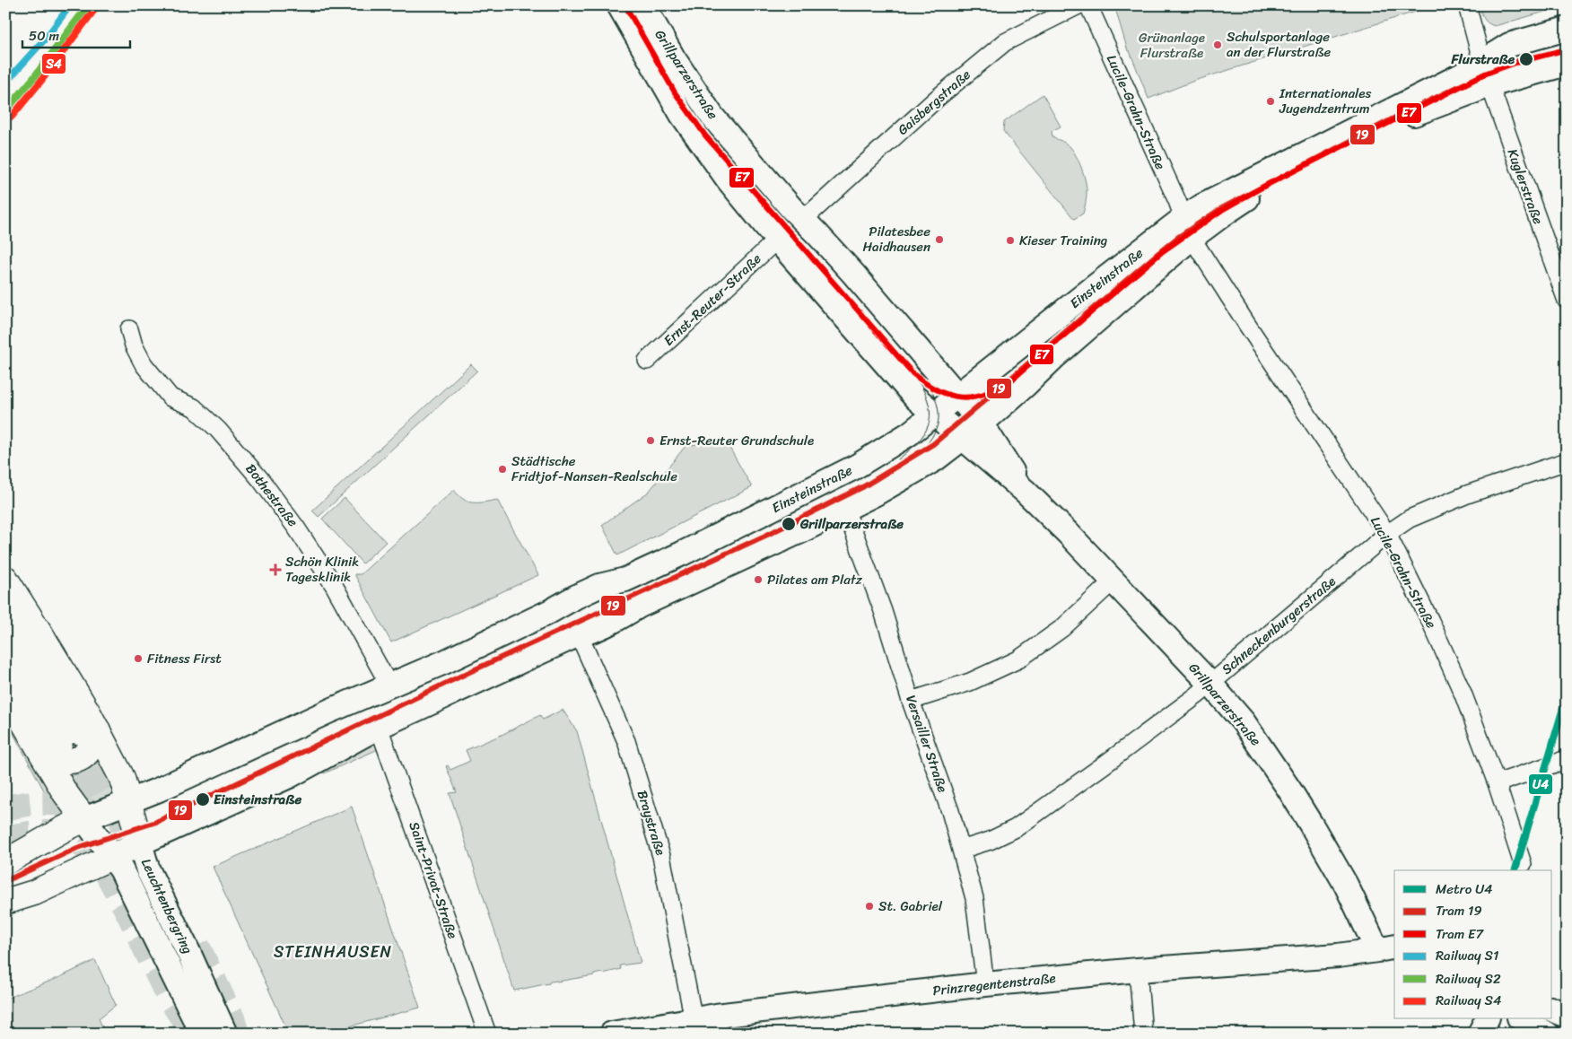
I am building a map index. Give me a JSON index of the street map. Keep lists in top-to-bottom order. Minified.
{"streets":{"main road":["Grillparzerstraße","Einsteinstraße","Leuchtenbergring","Prinzregentenstraße"],"street":["Gaisbergstraße","Lucile-Grahn-Straße","Kuglerstraße","Ernst-Reuter-Straße","Bothestraße","Schneckenburgerstraße","Versailler Straße","Braystraße","Saint-Privat-Straße"]},"crossings":[["Grillparzerstraße","Gaisbergstraße"],["Grillparzerstraße","Einsteinstraße"],["Grillparzerstraße","Ernst-Reuter-Straße"],["Grillparzerstraße","Schneckenburgerstraße"],["Grillparzerstraße","Prinzregentenstraße"],["Lucile-Grahn-Straße","Einsteinstraße"],["Lucile-Grahn-Straße","Schneckenburgerstraße"],["Kuglerstraße","Einsteinstraße"],["Einsteinstraße","Bothestraße"],["Einsteinstraße","Versailler Straße"],["Einsteinstraße","Braystraße"],["Einsteinstraße","Saint-Privat-Straße"],["Einsteinstraße","Leuchtenbergring"],["Schneckenburgerstraße","Versailler Straße"],["Versailler Straße","Prinzregentenstraße"],["Braystraße","Prinzregentenstraße"]],"districts":["STEINHAUSEN"],"parks":["Grünanlage Flurstraße"],"places":{"other":["Schulsportanlage an der Flurstraße","Flurstraße","Internationales Jugendzentrum","Pilatesbee Haidhausen","Kieser Training","Ernst-Reuter Grundschule","Städtische Fridtjof-Nansen-Realschule","Grillparzerstraße","Pilates am Platz","Fitness First","Einsteinstraße","St. Gabriel"],"health":["Schön Klinik Tagesklinik"]},"lines":["rail line S1","rail line S2","tram line E7","rail line S4","tram line 19","metro line U4"],"legend":["Metro U4","Tram 19","Tram E7","Railway S1","Railway S2","Railway S4"],"scale_bar":"50 m"}
